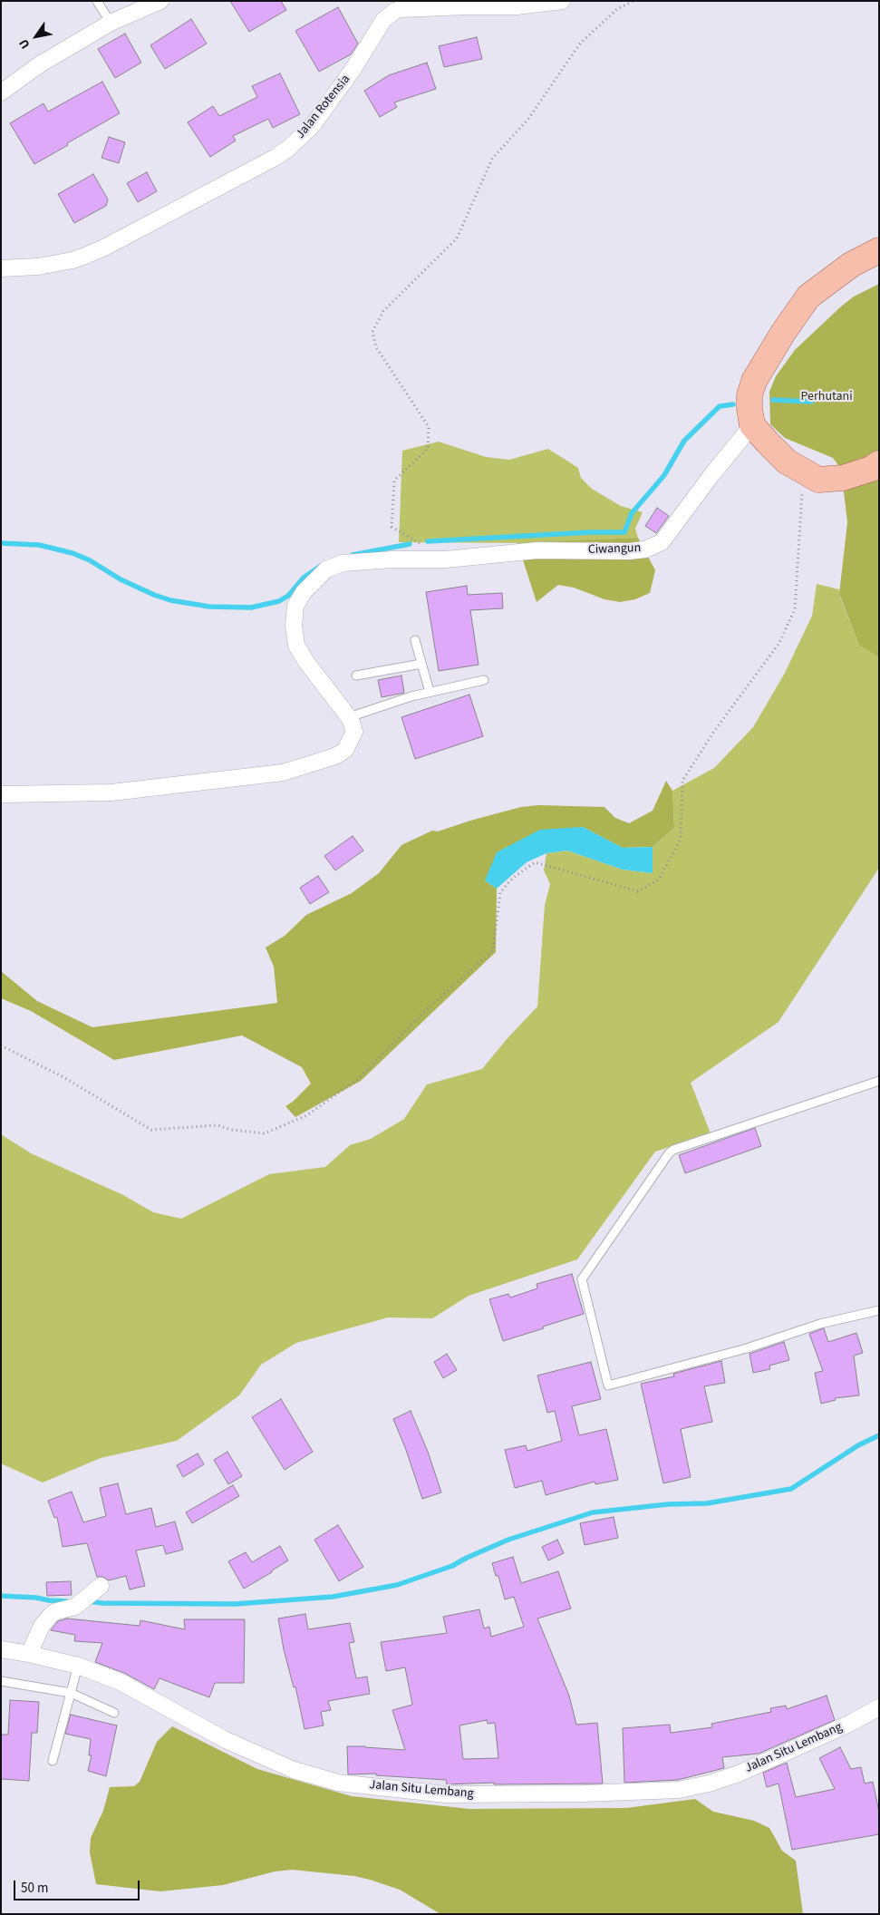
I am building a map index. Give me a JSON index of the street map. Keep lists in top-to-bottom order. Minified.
{"streets":{"street":["Jalan Rotensia","Ciwangun","Jalan Situ Lembang"]},"parks":["Perhutani"],"scale_bar":"50 m","north":"bottom left"}
